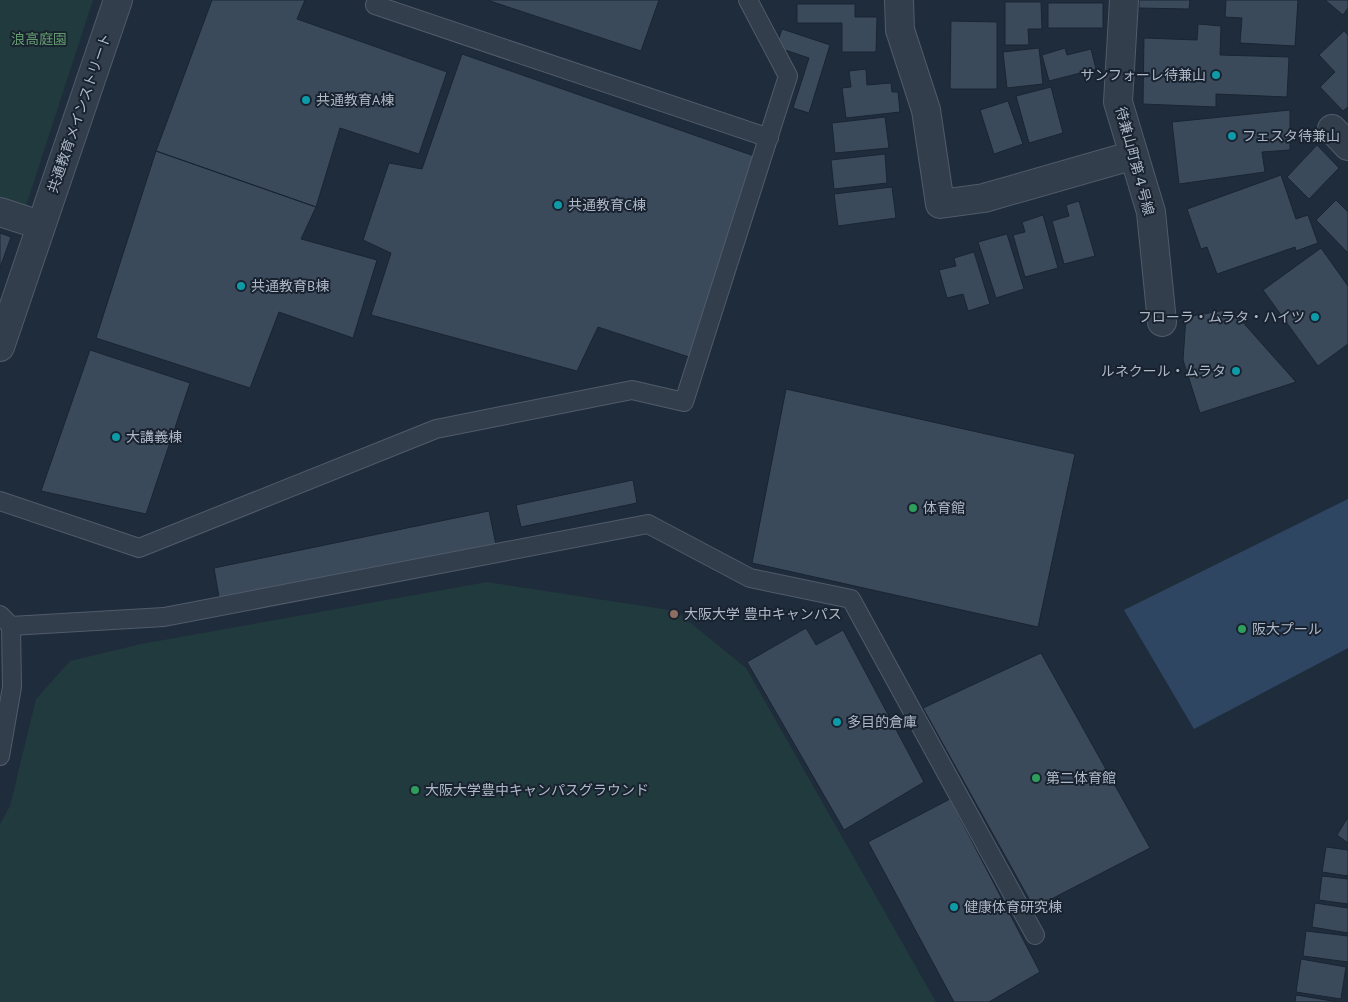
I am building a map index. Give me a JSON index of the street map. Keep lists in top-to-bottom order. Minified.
{"streets":{"street":["共通教育メインストリート","待兼山町第４号線"]},"parks":["浪高庭園"],"places":["サンフォーレ待兼山","共通教育A棟","フェスタ待兼山","共通教育C棟","共通教育B棟","フローラ・ムラタ・ハイツ","ルネクール・ムラタ","大講義棟","体育館","大阪大学 豊中キャンパス","阪大プール","多目的倉庫","第二体育館","大阪大学豊中キャンパスグラウンド","健康体育研究棟"]}
